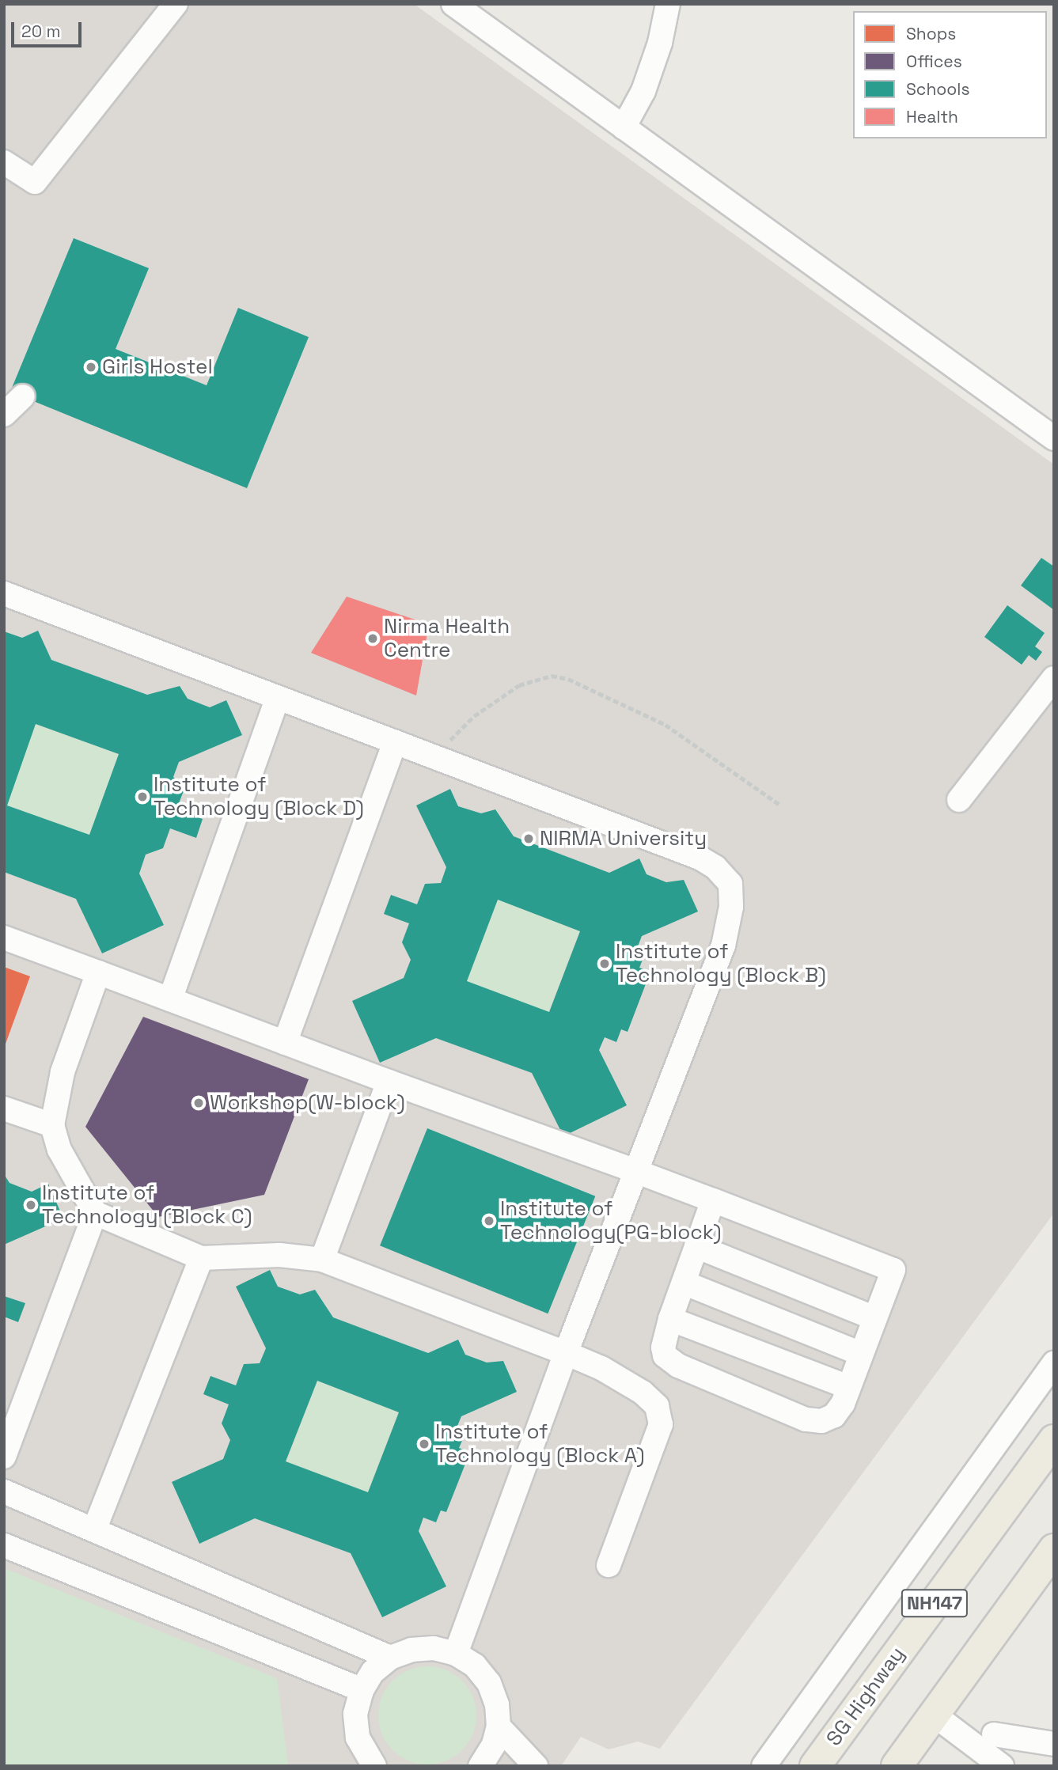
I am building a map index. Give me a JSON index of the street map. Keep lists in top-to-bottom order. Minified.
{"streets":{"highway":["NH147","SG Highway"]},"places":["Girls Hostel","Nirma Health Centre","Institute of Technology (Block D)","NIRMA University","Institute of Technology (Block B)","Workshop(W-block)","Institute of Technology (Block C)","Institute of Technology(PG-block)","Institute of Technology (Block A)"],"legend":["Shops","Offices","Schools","Health"],"scale_bar":"20 m"}
